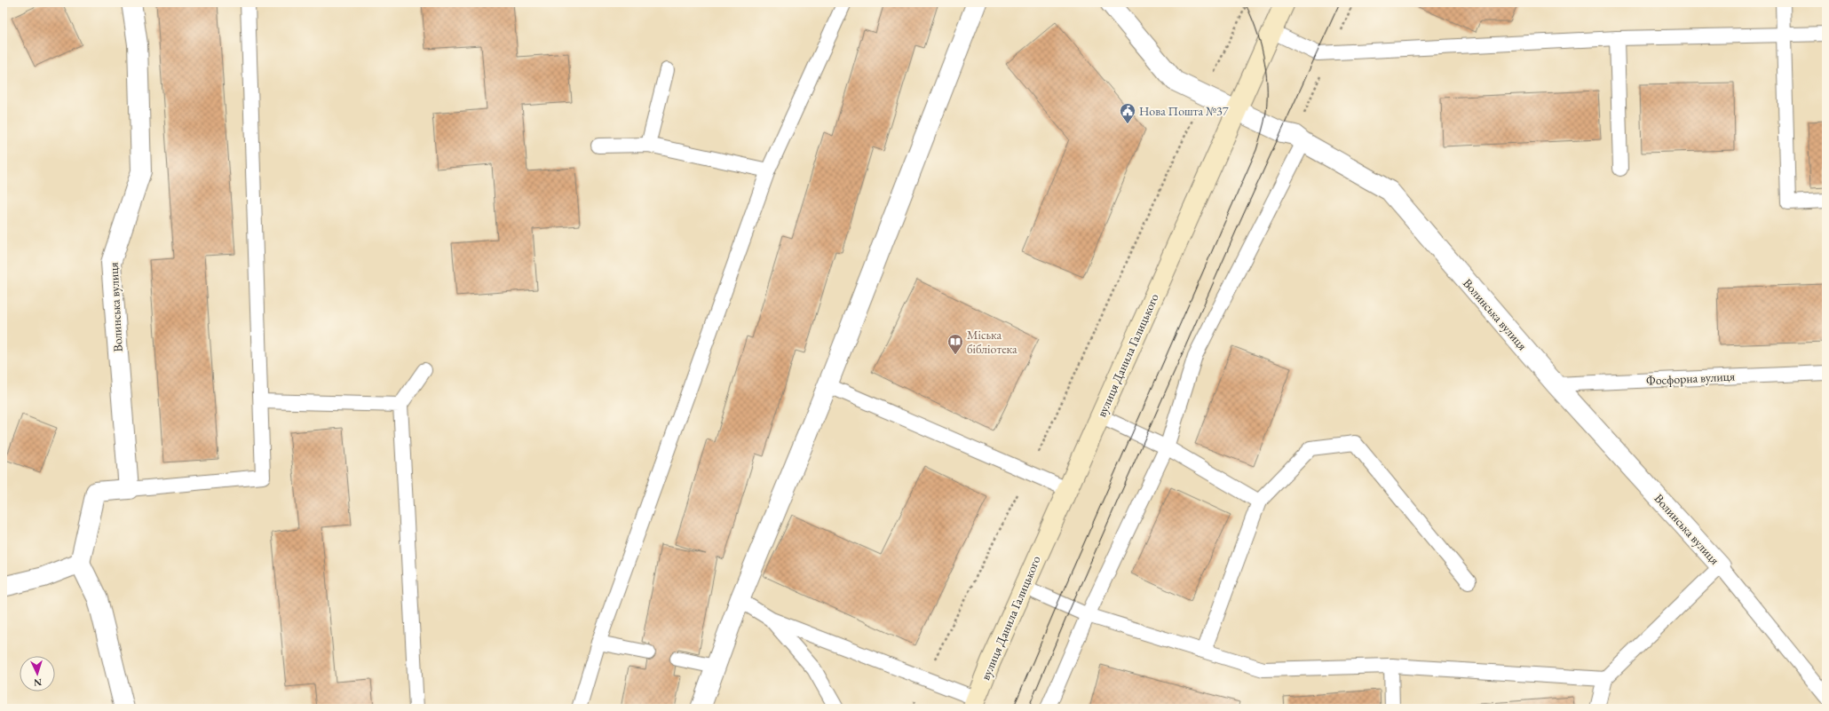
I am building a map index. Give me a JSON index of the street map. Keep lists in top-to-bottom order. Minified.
{"streets":{"street":["Волинська вулиця","вулиця Данила Галицького"],"lane":["Фосфорна вулиця"]},"crossings":[["Волинська вулиця","вулиця Данила Галицького"],["Волинська вулиця","Фосфорна вулиця"]],"places":{"public building":["Нова Пошта №37"],"library":["Міська бібліотека"]},"north":"bottom"}
